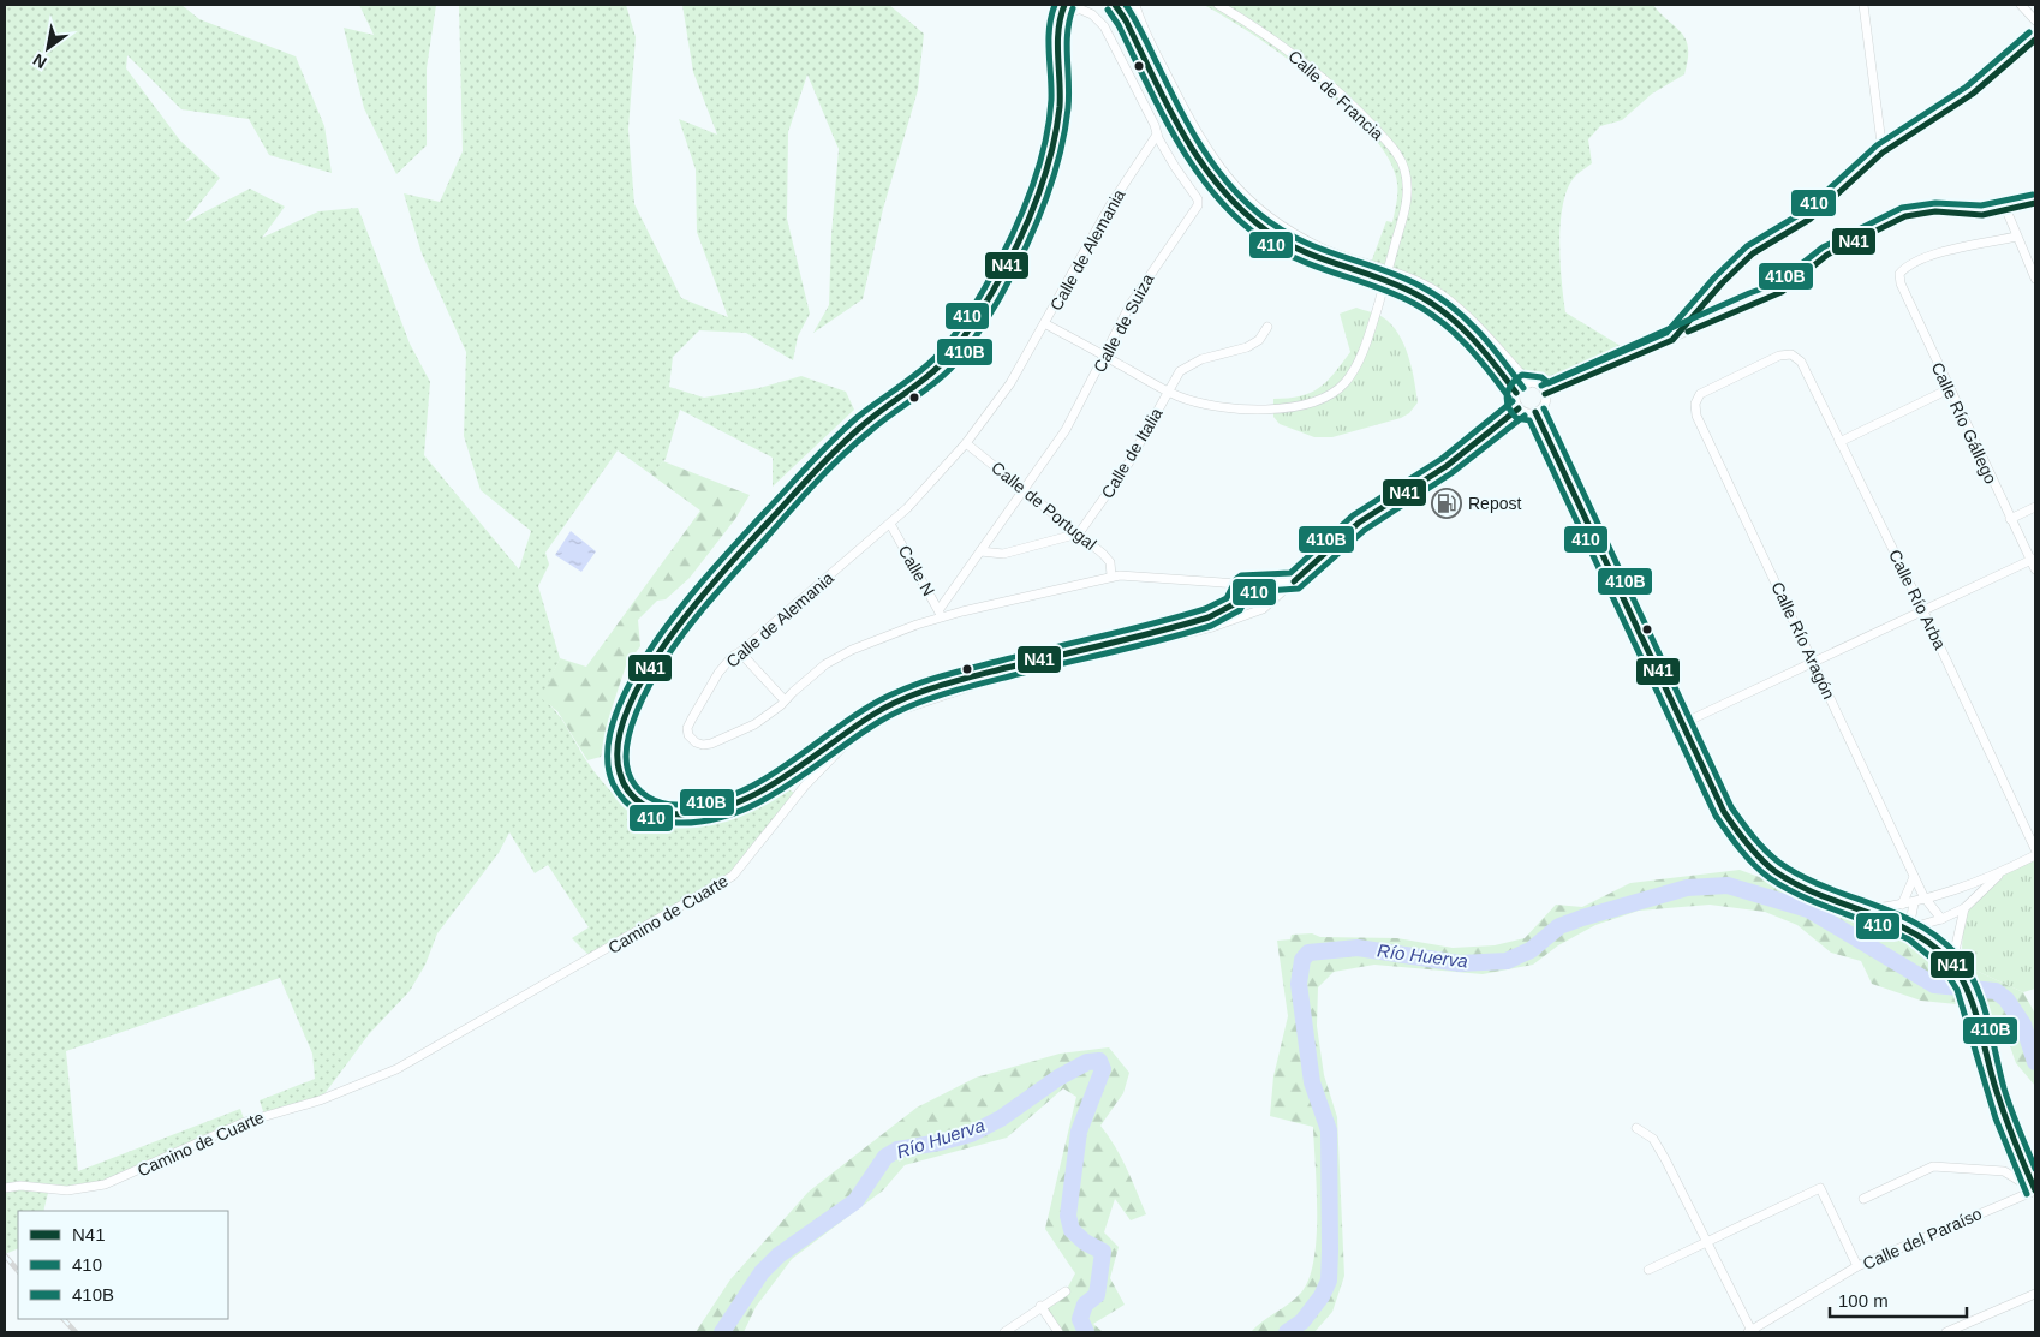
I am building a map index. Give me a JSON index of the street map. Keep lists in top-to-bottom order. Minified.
{"streets":{"street":["Calle de Francia","Calle de Alemania","Calle de Suiza","Calle Río Gállego","Calle de Italia","Calle de Portugal","Calle N","Calle Río Arba","Calle Río Aragón","Camino de Cuarte","Calle del Paraíso"]},"crossings":[["Calle de Francia","Calle de Alemania"],["Calle de Francia","Calle de Suiza"],["Calle de Francia","Calle de Italia"],["Calle de Alemania","Calle de Suiza"],["Calle de Alemania","Calle de Portugal"],["Calle de Alemania","Calle N"],["Calle de Alemania","Camino de Cuarte"],["Calle de Suiza","Calle de Portugal"],["Calle de Suiza","Calle N"],["Calle de Italia","Calle de Portugal"],["Calle Río Arba","Calle Río Aragón"]],"water":["Río Huerva"],"places":{"fuel station":["Repost"]},"lines":["transit line N41","transit line 410","transit line 410B"],"legend":["N41","410","410B"],"scale_bar":"100 m","north":"bottom left"}
